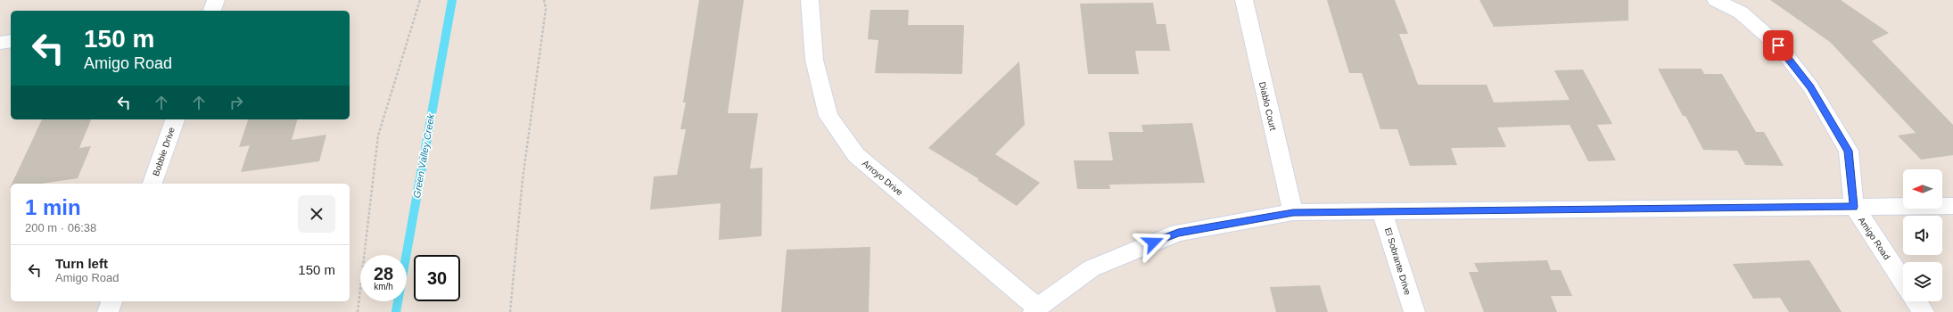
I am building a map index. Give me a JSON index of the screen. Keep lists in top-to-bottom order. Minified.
{"streets":{"street":["Diablo Court","Bobbie Drive","Arroyo Drive","Amigo Road","El Sobrante Drive"]},"water":["Green Valley Creek"],"north":"left","page":{"turn":["150 m","Amigo Road"],"heading":["1 min","200 m · 06:38"],"list":[{"name":"Turn left","note":"Amigo Road","value":"150 m"}],"speed":"28 km/h","limit":"30"}}
